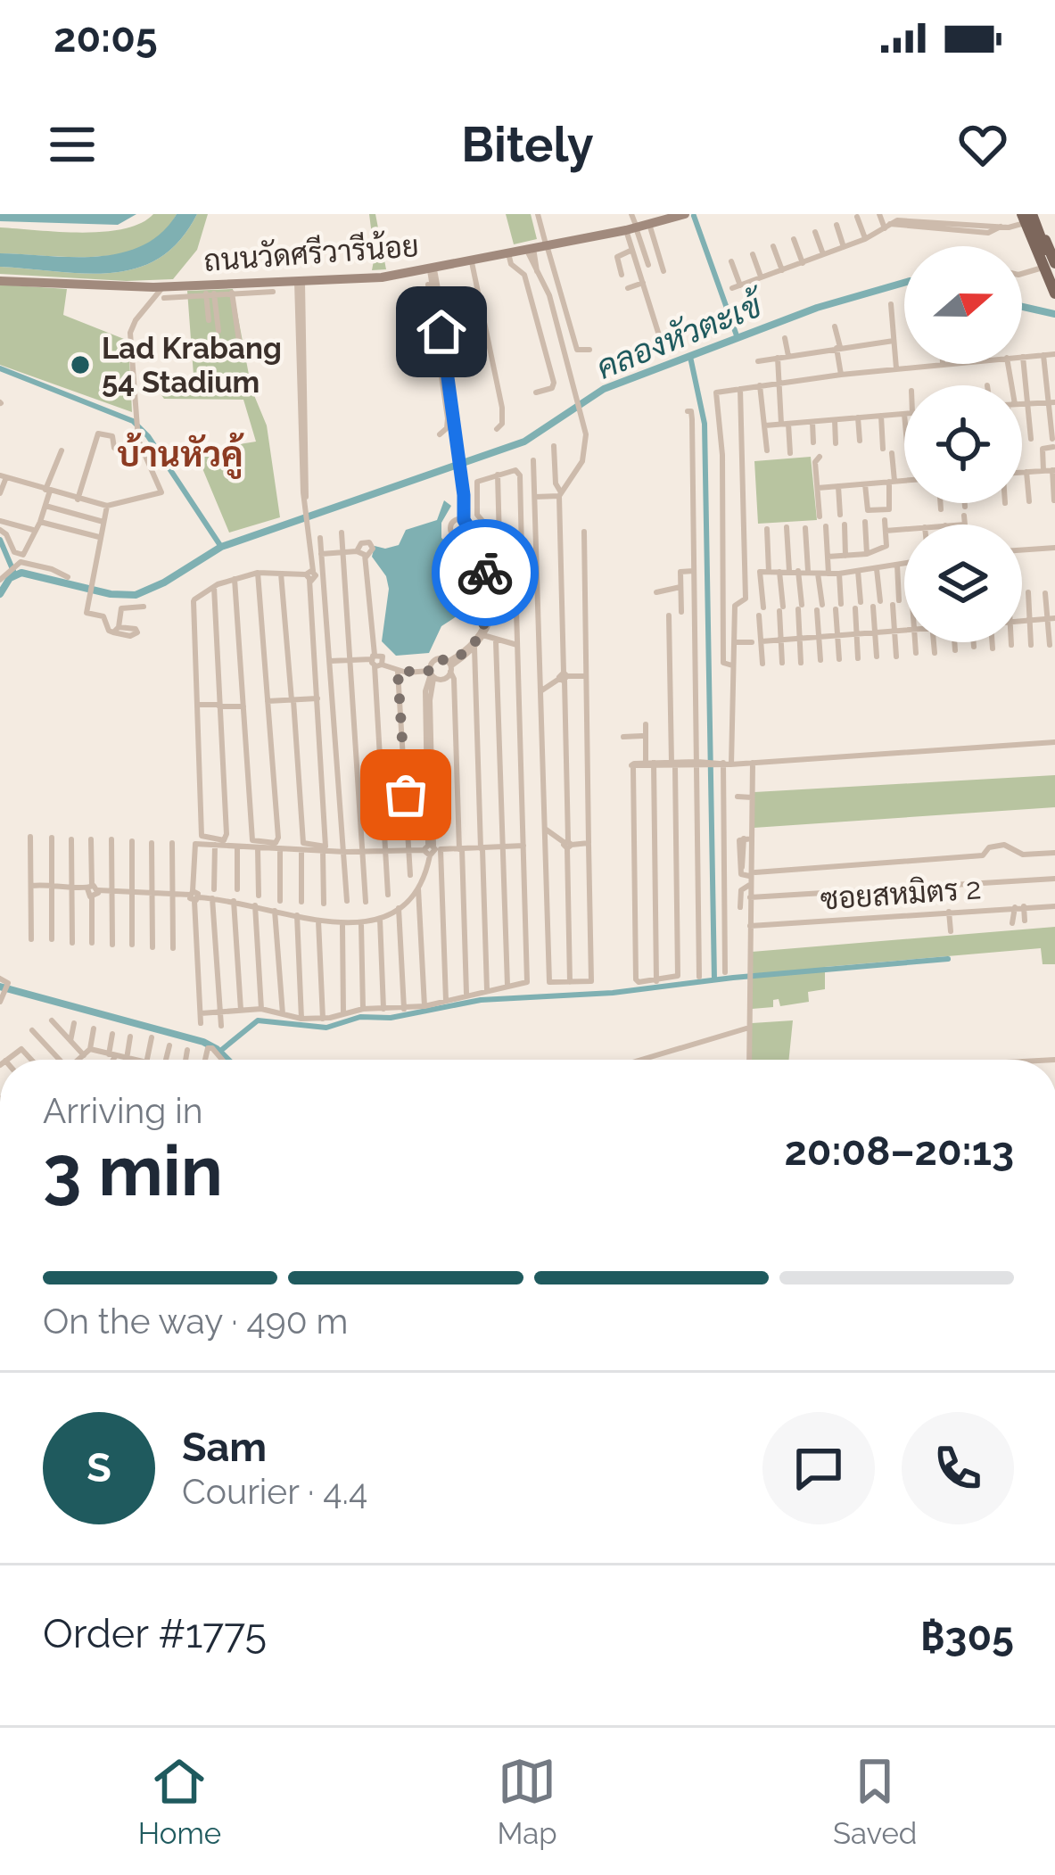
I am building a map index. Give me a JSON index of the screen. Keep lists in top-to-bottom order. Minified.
{"streets":{"main road":["ถนนวัดศรีวารีน้อย"],"street":["ซอยสหมิตร 2"]},"districts":["บ้านหัวคู้"],"water":["คลองหัวตะเข้"],"places":["Lad Krabang 54 Stadium"],"north":"right","page":{"status":"20:05","header":"Bitely","heading":["3 min","Arriving in","20:08–20:13"],"panel":["Sam","Courier · 4.4","Order #1775","฿305"],"bar":"On the way · 490 m","round":"S","tabs":["Home","Map","Saved"]}}
